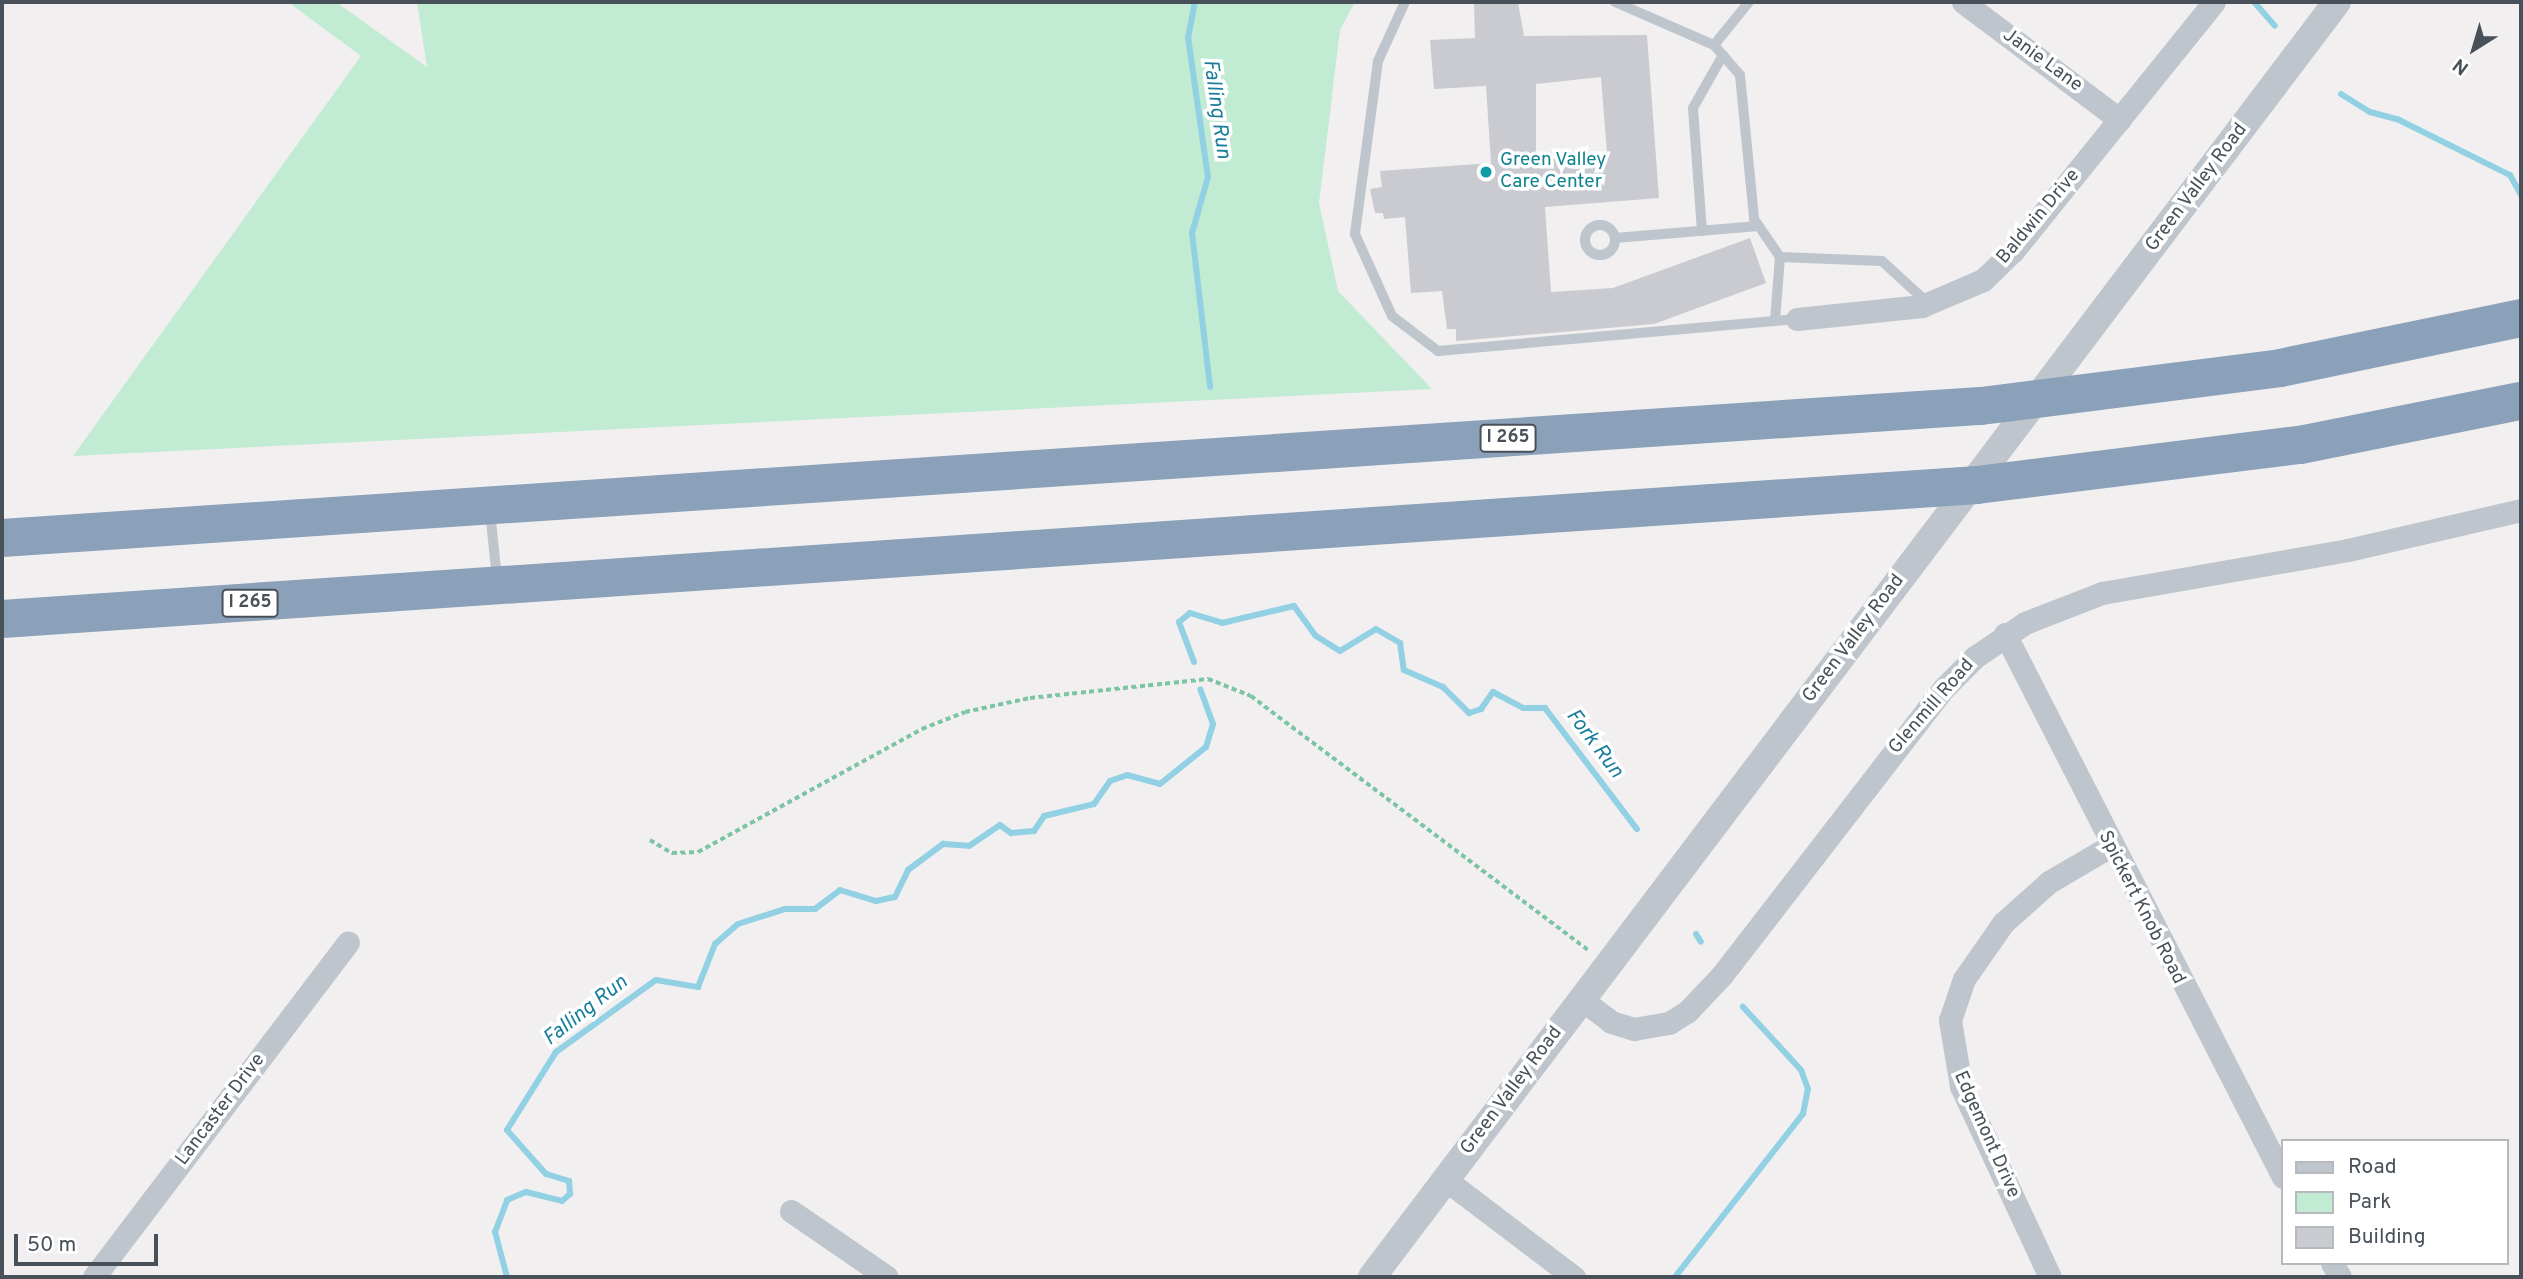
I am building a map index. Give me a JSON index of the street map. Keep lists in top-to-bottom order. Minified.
{"streets":{"highway":["I 265"],"street":["Janie Lane","Green Valley Road","Baldwin Drive","Glenmill Road","Spickert Knob Road","Lancaster Drive","Edgemont Drive"]},"crossings":[["Janie Lane","Baldwin Drive"],["Green Valley Road","Glenmill Road"],["Glenmill Road","Spickert Knob Road"],["Spickert Knob Road","Edgemont Drive"]],"water":["Falling Run","Fork Run"],"places":["Green Valley Care Center"],"legend":["Road","Park","Building"],"scale_bar":"50 m","north":"bottom left"}
